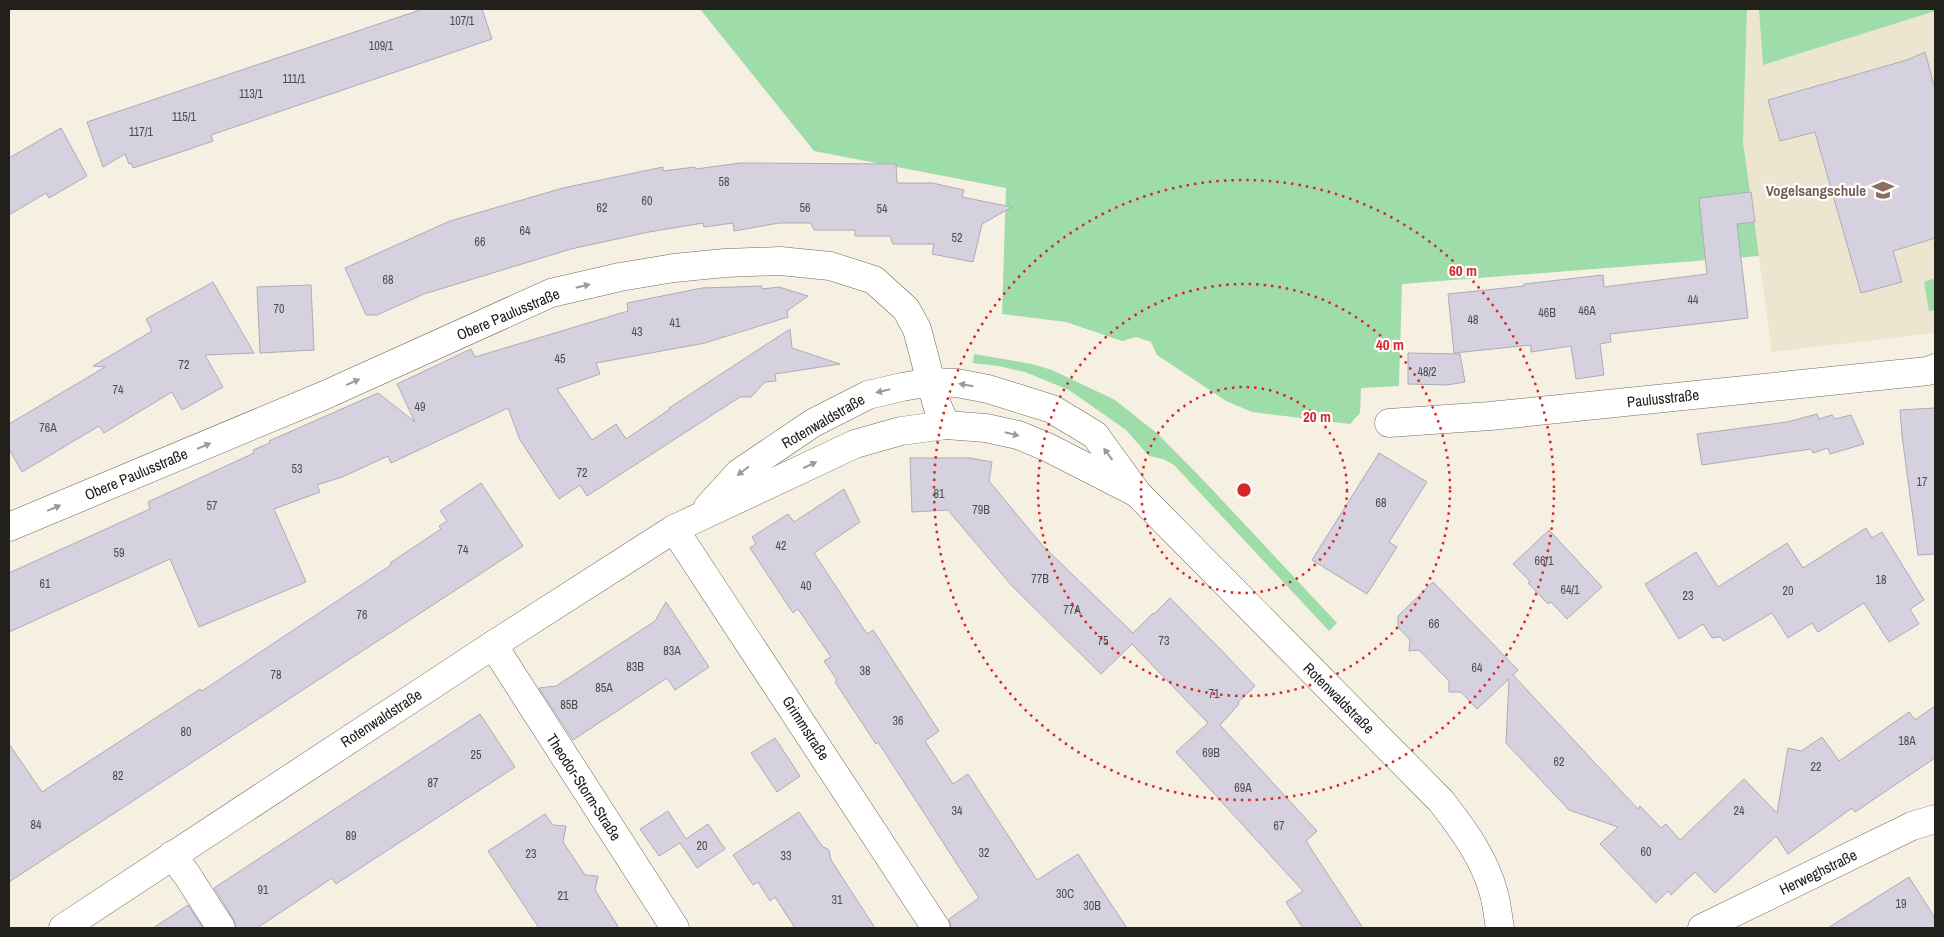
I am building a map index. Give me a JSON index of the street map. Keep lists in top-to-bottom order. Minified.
{"streets":{"street":["Obere Paulusstraße","Paulusstraße","Rotenwaldstraße","Grimmstraße","Theodor-Storm-Straße","Herweghstraße"]},"crossings":[["Obere Paulusstraße","Rotenwaldstraße"],["Rotenwaldstraße","Grimmstraße"],["Rotenwaldstraße","Theodor-Storm-Straße"]],"one_way":["Obere Paulusstraße"],"places":{"school or university":["Vogelsangschule"]},"house_numbers":["107/1","109/1","111/1","113/1","115/1","117/1","58","60","62","56","54","64","52","66","68","44","70","46A","46B","48","41","43","45","72","48/2","74","49","76A","53","72","17","81","68","57","79B","42","74","59","66/1","77B","18","61","40","64/1","20","23","77A","76","66","75","73","83A","83B","64","38","78","85A","71","85B","36","80","18A","69B","25","62","22","82","87","69A","34","24","84","67","89","20","60","32","23","33","91","30C","21","31","19","30B"],"rings":["60 m","40 m","20 m"]}
